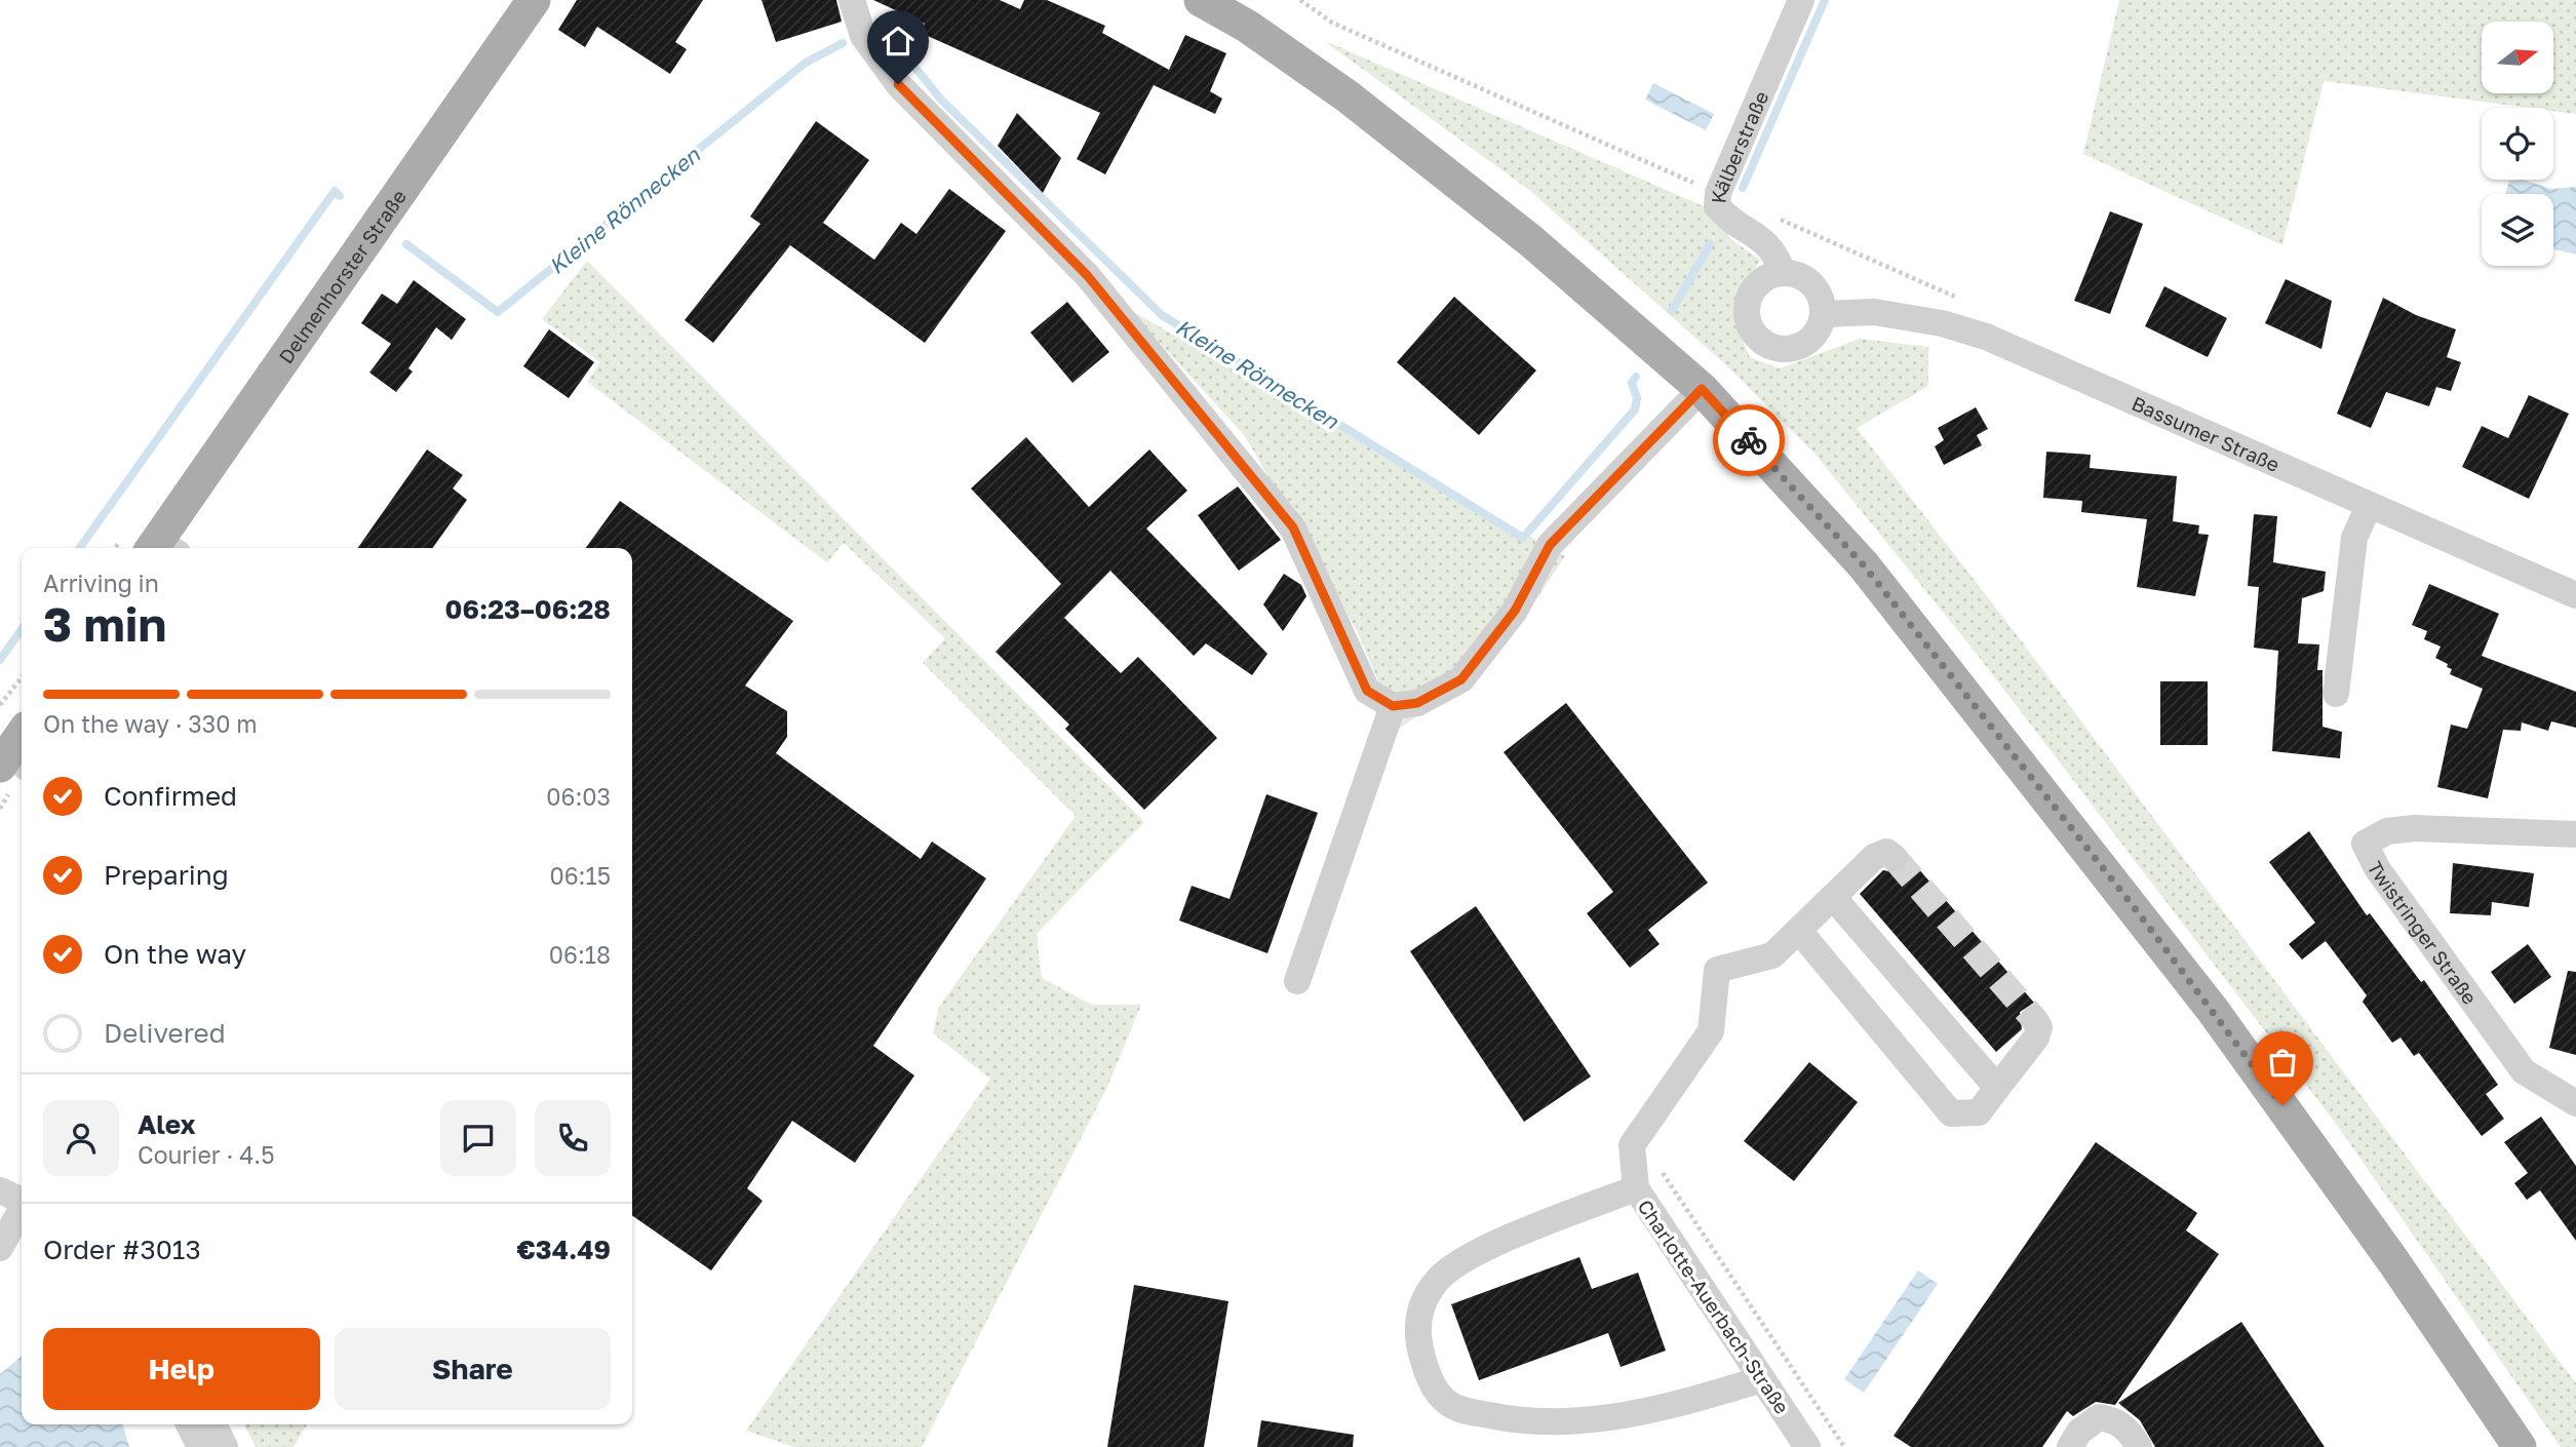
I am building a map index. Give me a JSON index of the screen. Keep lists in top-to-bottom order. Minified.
{"streets":{"main road":["Delmenhorster Straße"],"street":["Kälberstraße","Bassumer Straße","Twistringer Straße","Charlotte-Auerbach-Straße"]},"crossings":[["Kälberstraße","Bassumer Straße"]],"water":["Kleine Rönnecken"],"north":"right","page":{"heading":["3 min","Arriving in","06:23–06:28"],"panel":["Alex","Courier · 4.5","Order #3013","€34.49"],"bar":"On the way · 330 m","list":[["Confirmed","06:03"],["Preparing","06:15"],["On the way","06:18"],"Delivered"],"buttons":["Help","Share"]}}
